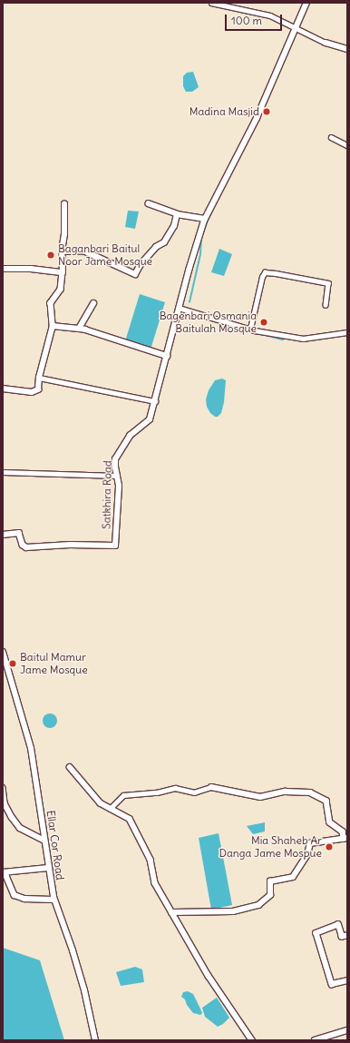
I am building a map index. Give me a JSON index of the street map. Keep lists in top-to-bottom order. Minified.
{"streets":{"main road":["Ellar Cor Road"],"street":["Satkhira Road"]},"places":["Madina Masjid","Baganbari Baitul Noor Jame Mosque","Bagenbari Osmania Baitulah Mosque","Baitul Mamur Jame Mosque","Mia Shaheb Ar Danga Jame Mospue"],"scale_bar":"100 m"}
